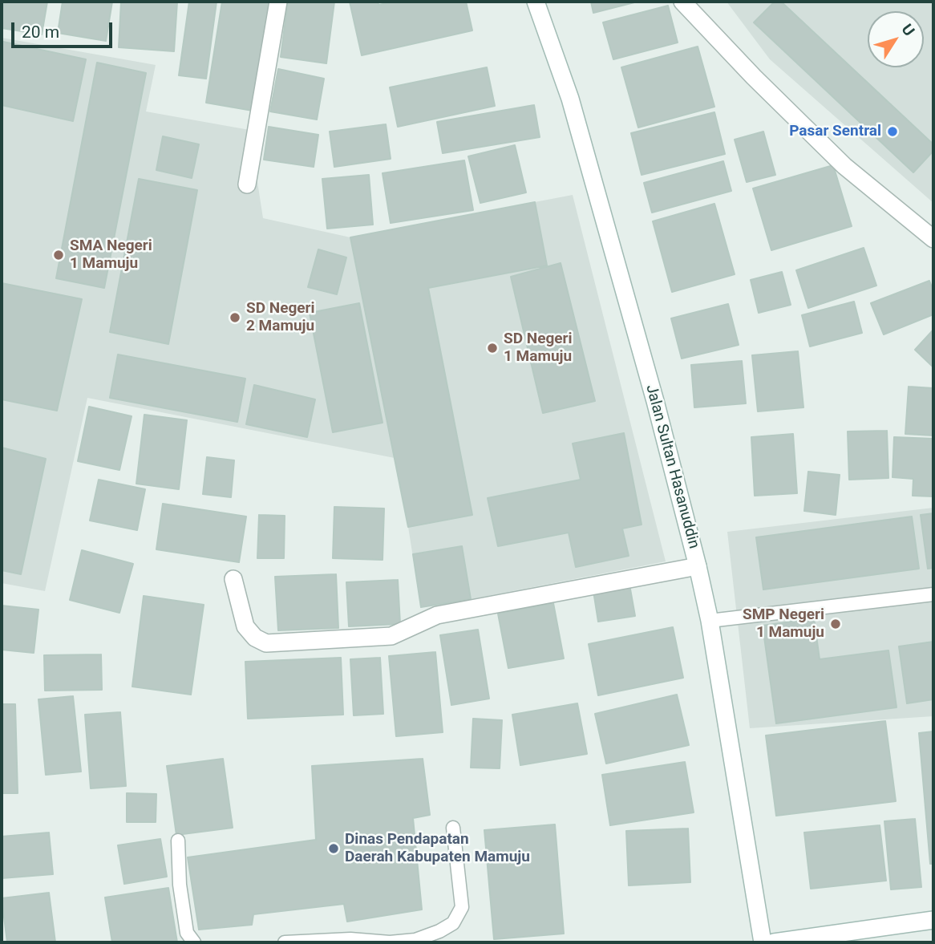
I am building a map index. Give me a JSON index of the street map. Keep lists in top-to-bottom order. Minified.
{"streets":{"main road":["Jalan Sultan Hasanuddin"]},"places":["Pasar Sentral","SMA Negeri 1 Mamuju","SD Negeri 2 Mamuju","SD Negeri 1 Mamuju","SMP Negeri 1 Mamuju","Dinas Pendapatan Daerah Kabupaten Mamuju"],"scale_bar":"20 m","north":"top right"}
